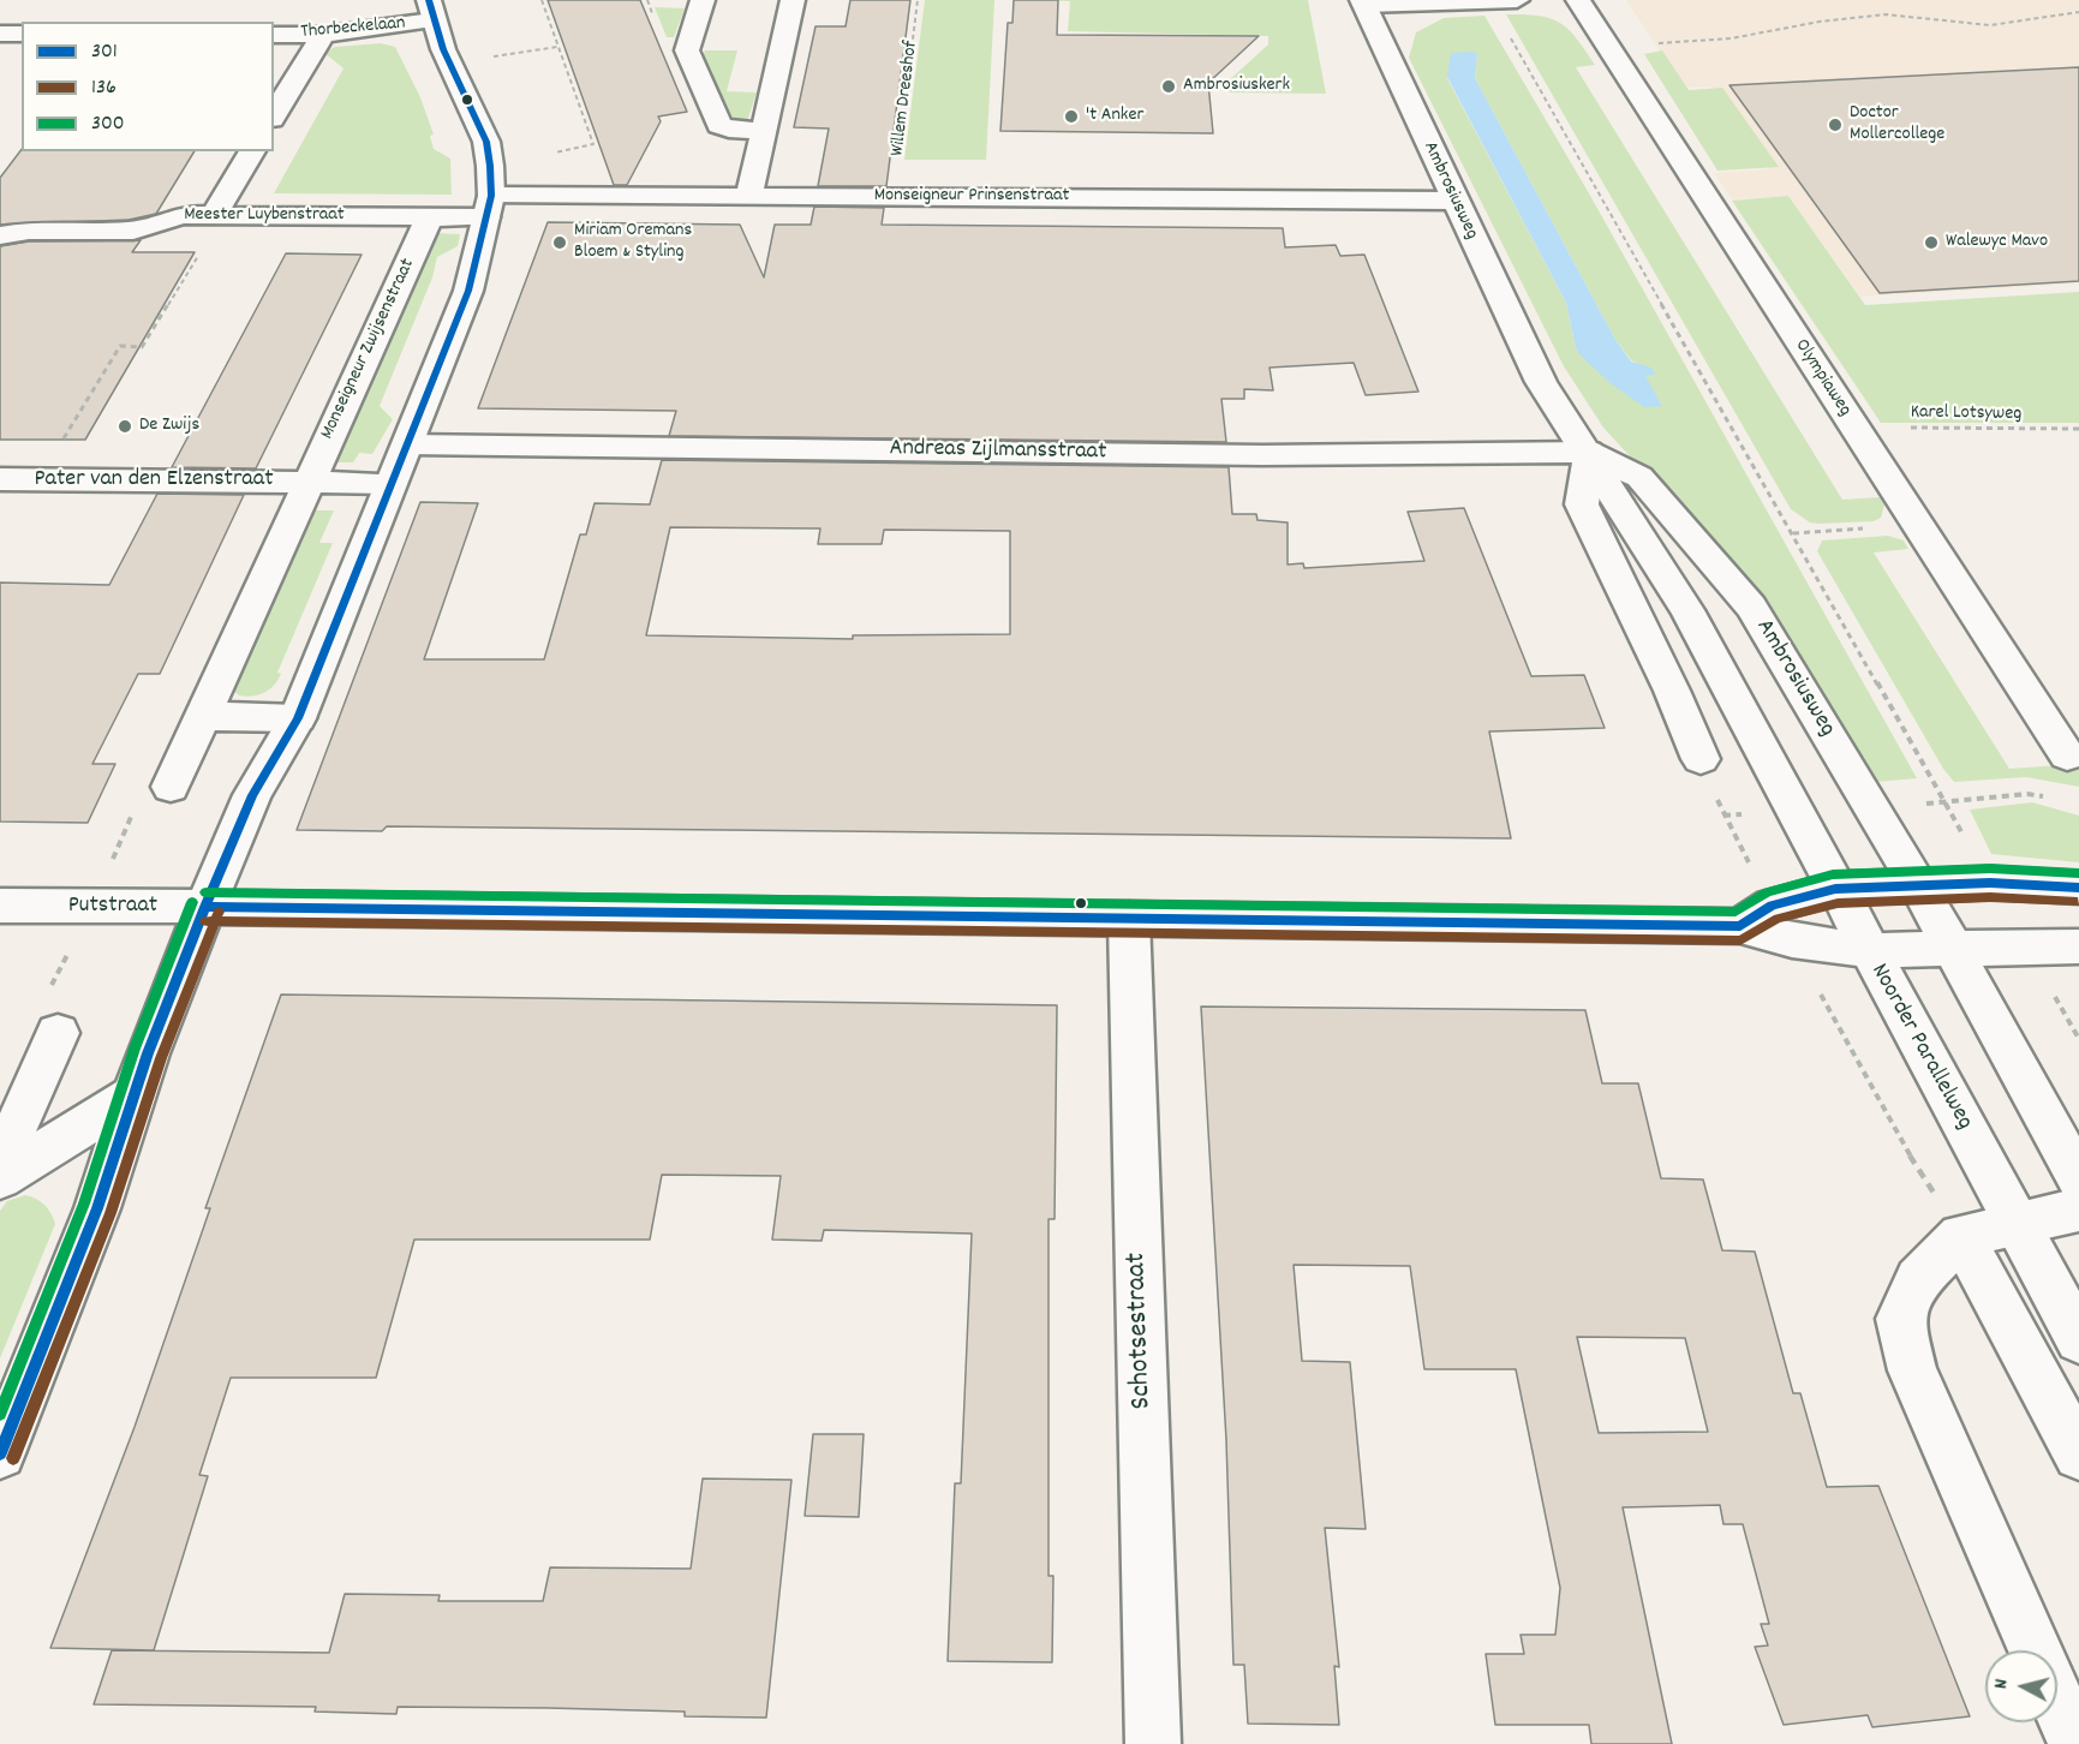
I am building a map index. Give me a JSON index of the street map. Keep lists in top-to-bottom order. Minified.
{"streets":{"street":["Thorbeckelaan","Ambrosiusweg","Monseigneur Prinsenstraat","Meester Luybenstraat","Monseigneur Zwijsenstraat","Olympiaweg","Andreas Zijlmansstraat","Pater van den Elzenstraat","Putstraat","Noorder Parallelweg","Schotsestraat"],"path":["Willem Dreeshof","Karel Lotsyweg"]},"crossings":[["Willem Dreeshof","Monseigneur Prinsenstraat"],["Ambrosiusweg","Monseigneur Prinsenstraat"],["Ambrosiusweg","Andreas Zijlmansstraat"],["Ambrosiusweg","Putstraat"],["Ambrosiusweg","Noorder Parallelweg"],["Monseigneur Prinsenstraat","Meester Luybenstraat"],["Meester Luybenstraat","Monseigneur Zwijsenstraat"],["Monseigneur Zwijsenstraat","Pater van den Elzenstraat"],["Olympiaweg","Karel Lotsyweg"],["Putstraat","Noorder Parallelweg"],["Putstraat","Schotsestraat"]],"places":["Ambrosiuskerk","'t Anker","Doctor Mollercollege","Miriam Oremans Bloem & Styling","Walewyc Mavo","De Zwijs"],"lines":["transit line 301","transit line 300","transit line 136"],"legend":["301","136","300"],"north":"left"}
